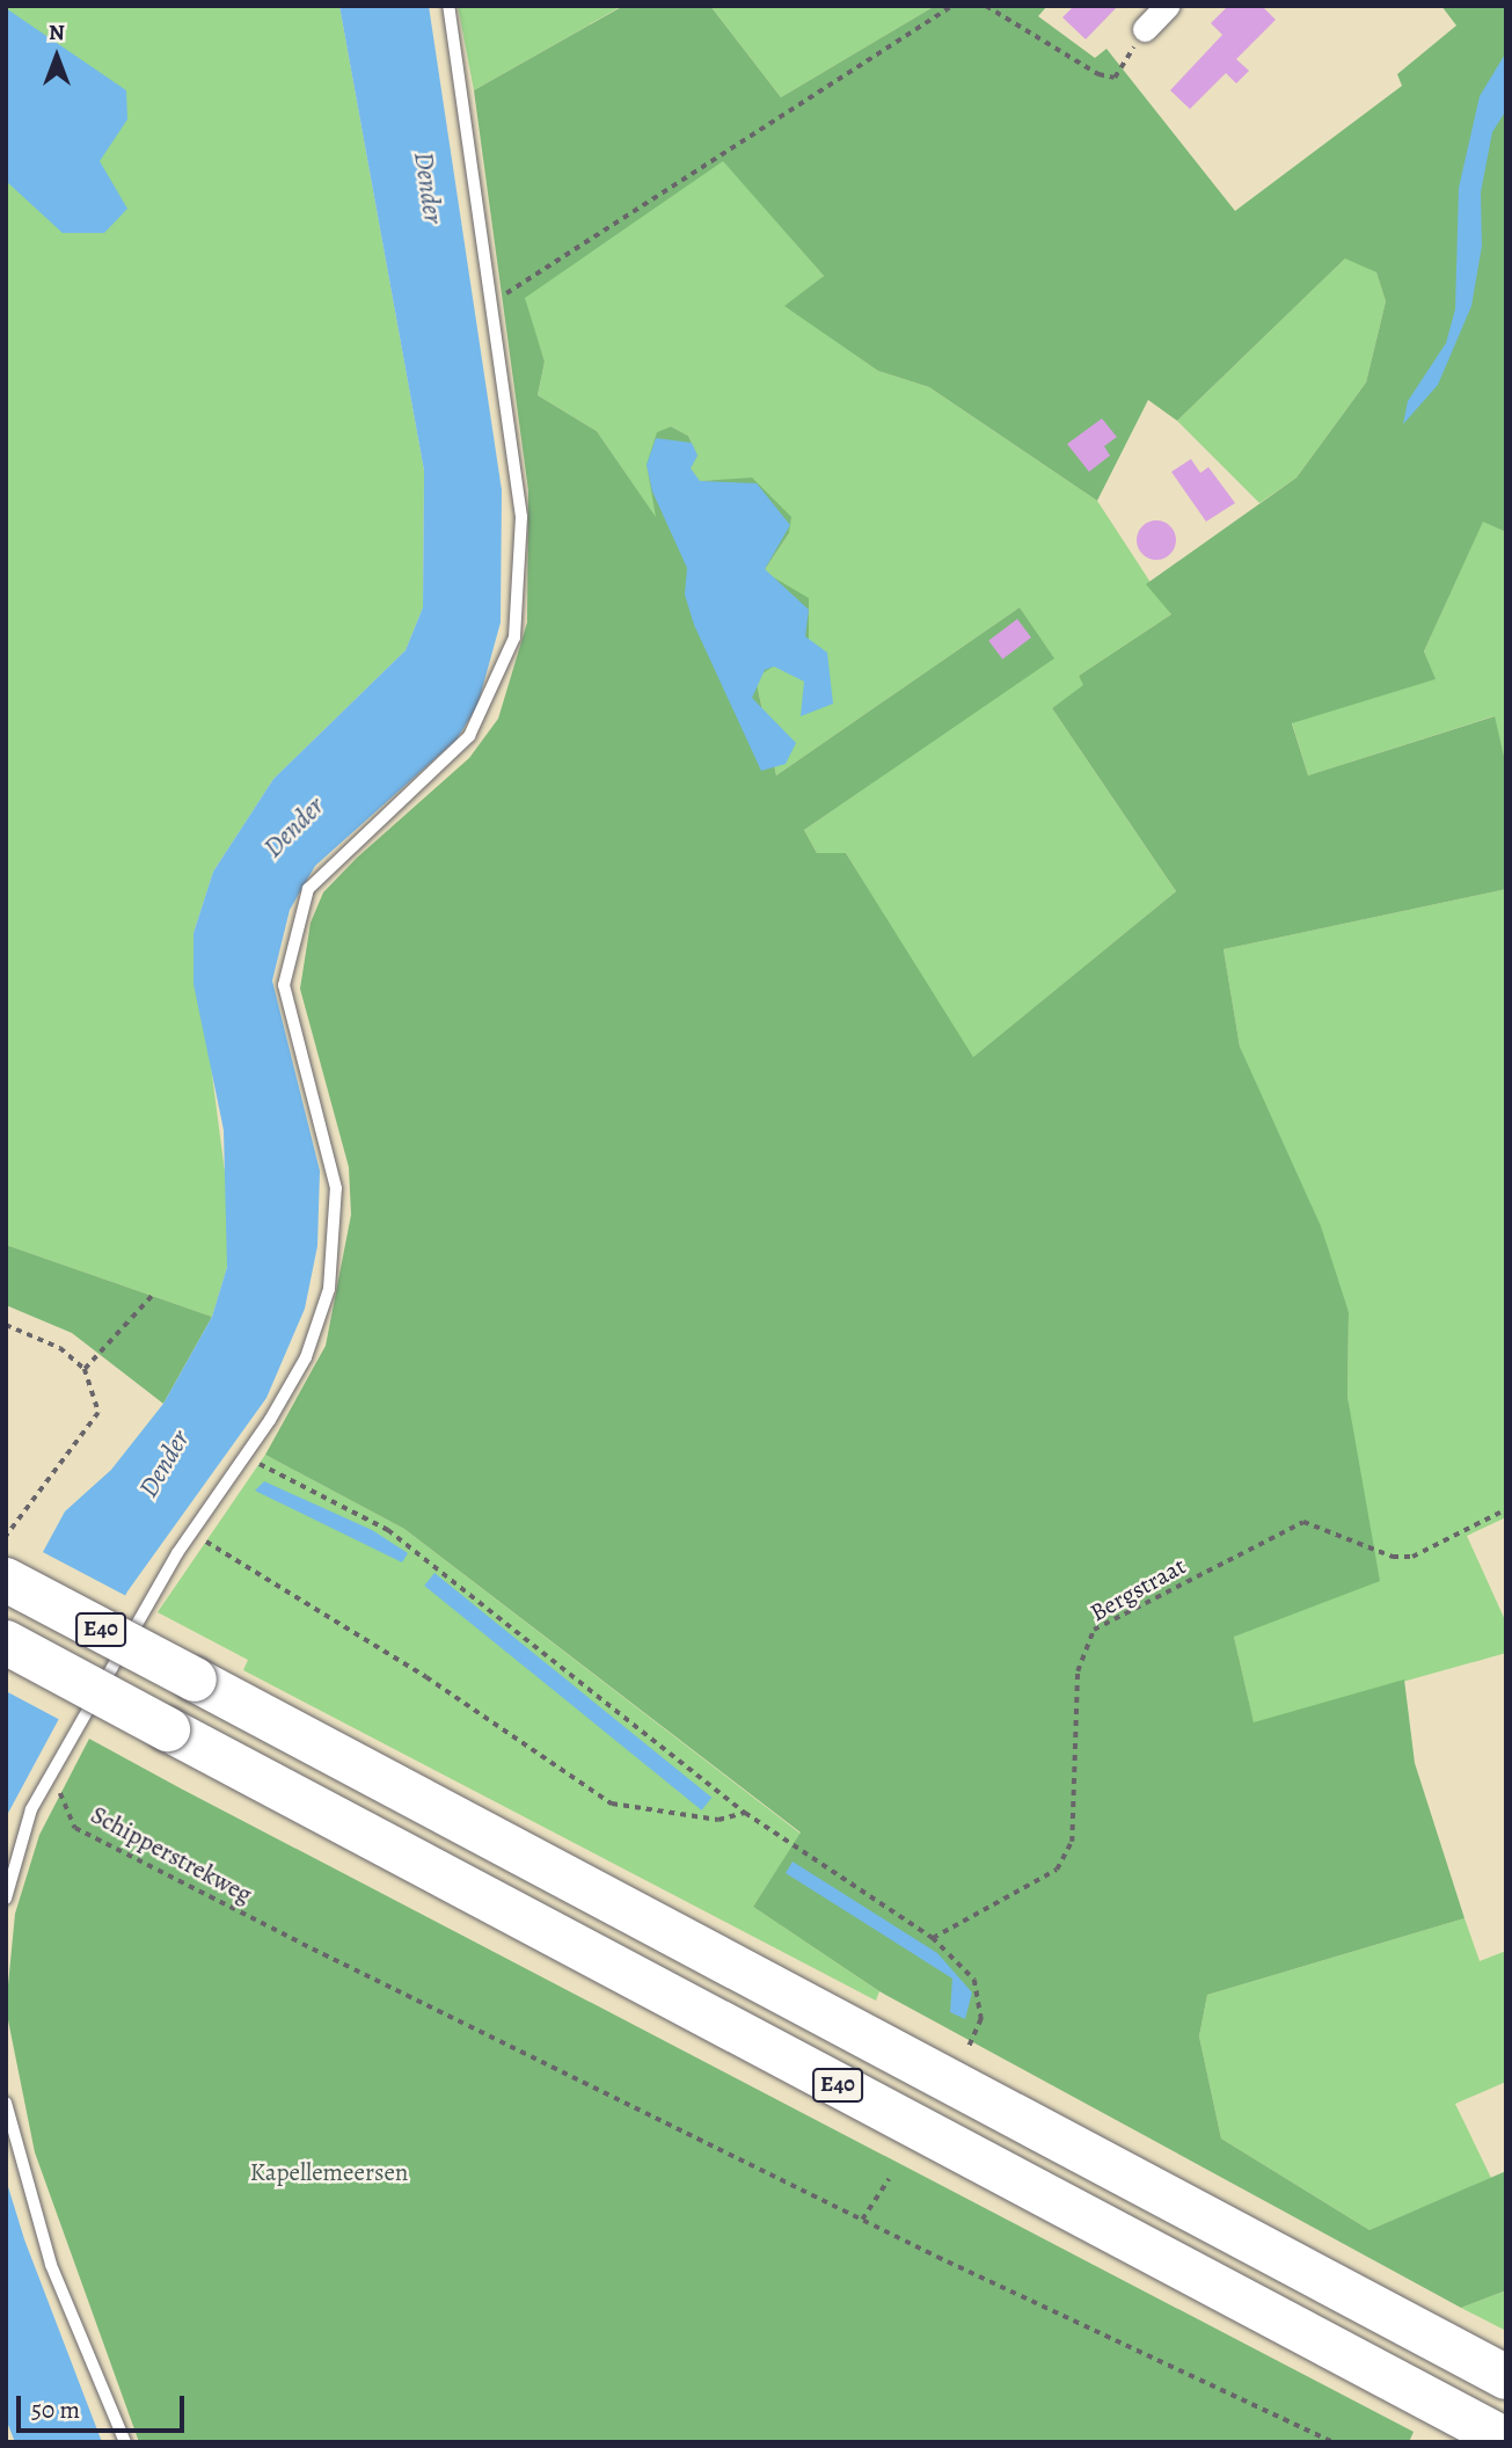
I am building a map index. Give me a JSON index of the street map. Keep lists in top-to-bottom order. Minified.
{"streets":{"highway":["E40"],"path":["Bergstraat","Schipperstrekweg"]},"water":["Dender"],"parks":["Kapellemeersen"],"scale_bar":"50 m","north":"top"}
